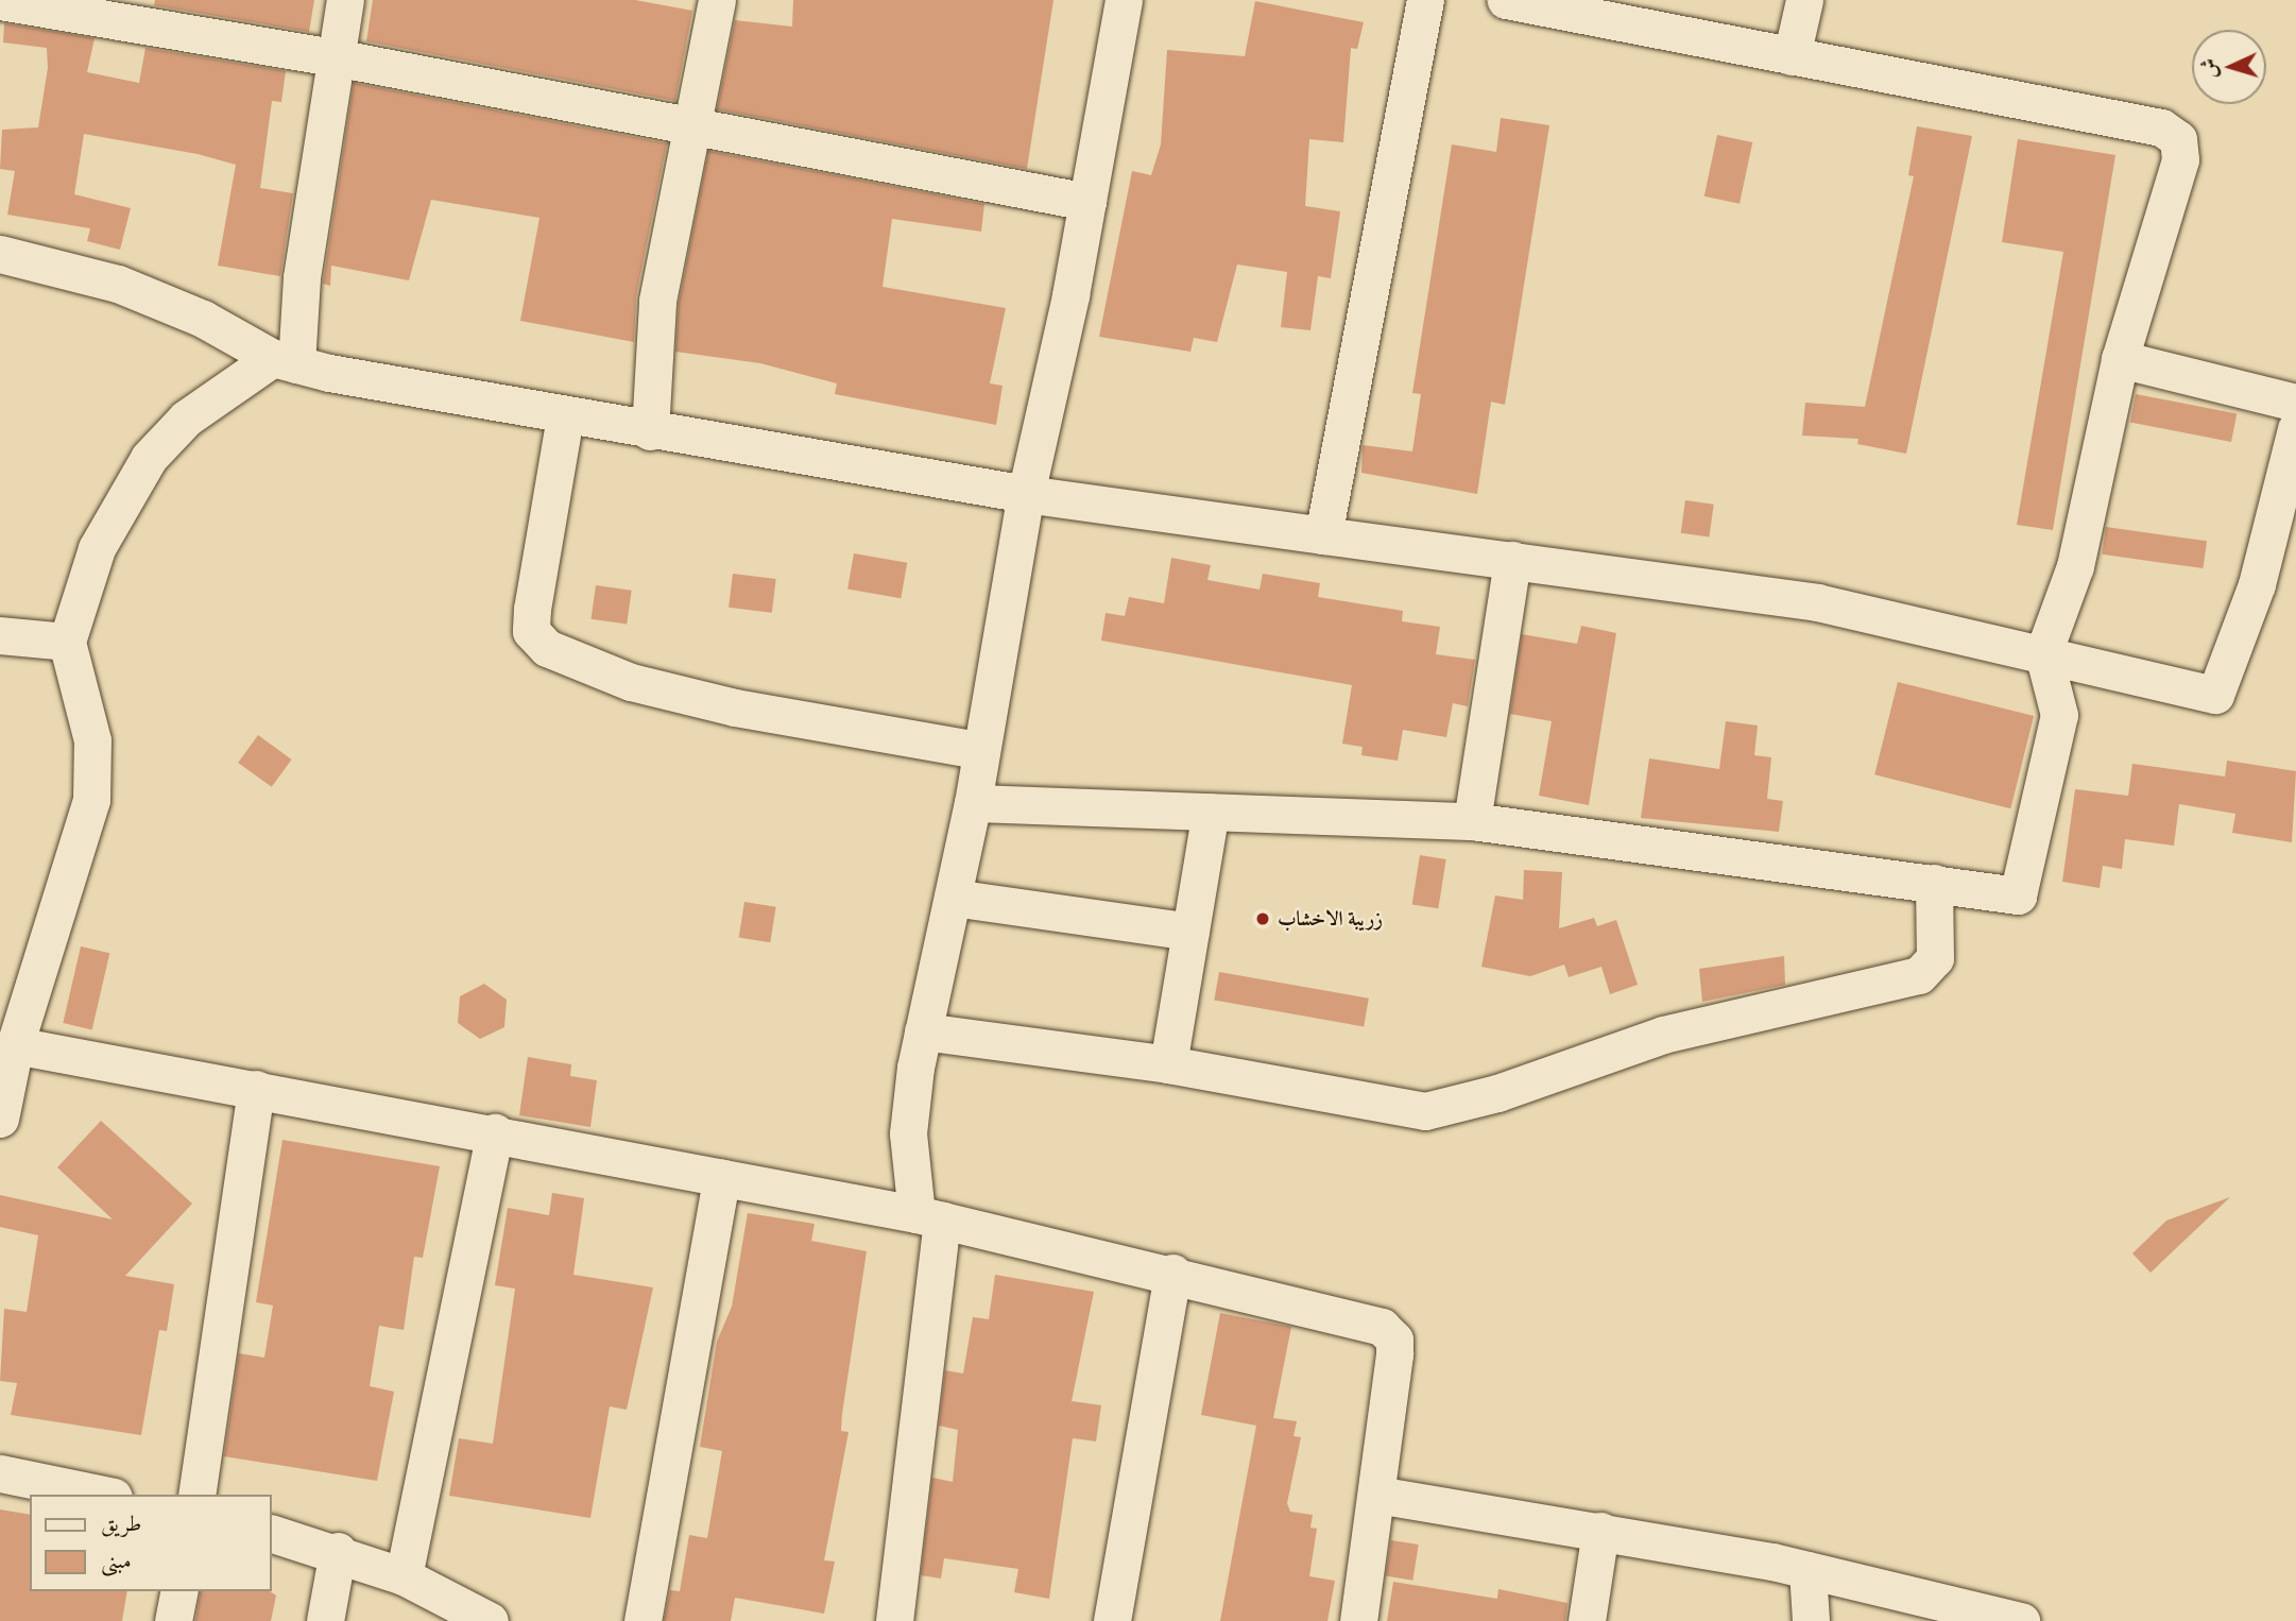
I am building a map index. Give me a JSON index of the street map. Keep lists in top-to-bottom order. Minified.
{"places":["زريبة الاخشاب"],"legend":["طريق","مبنى"],"north":"left"}
